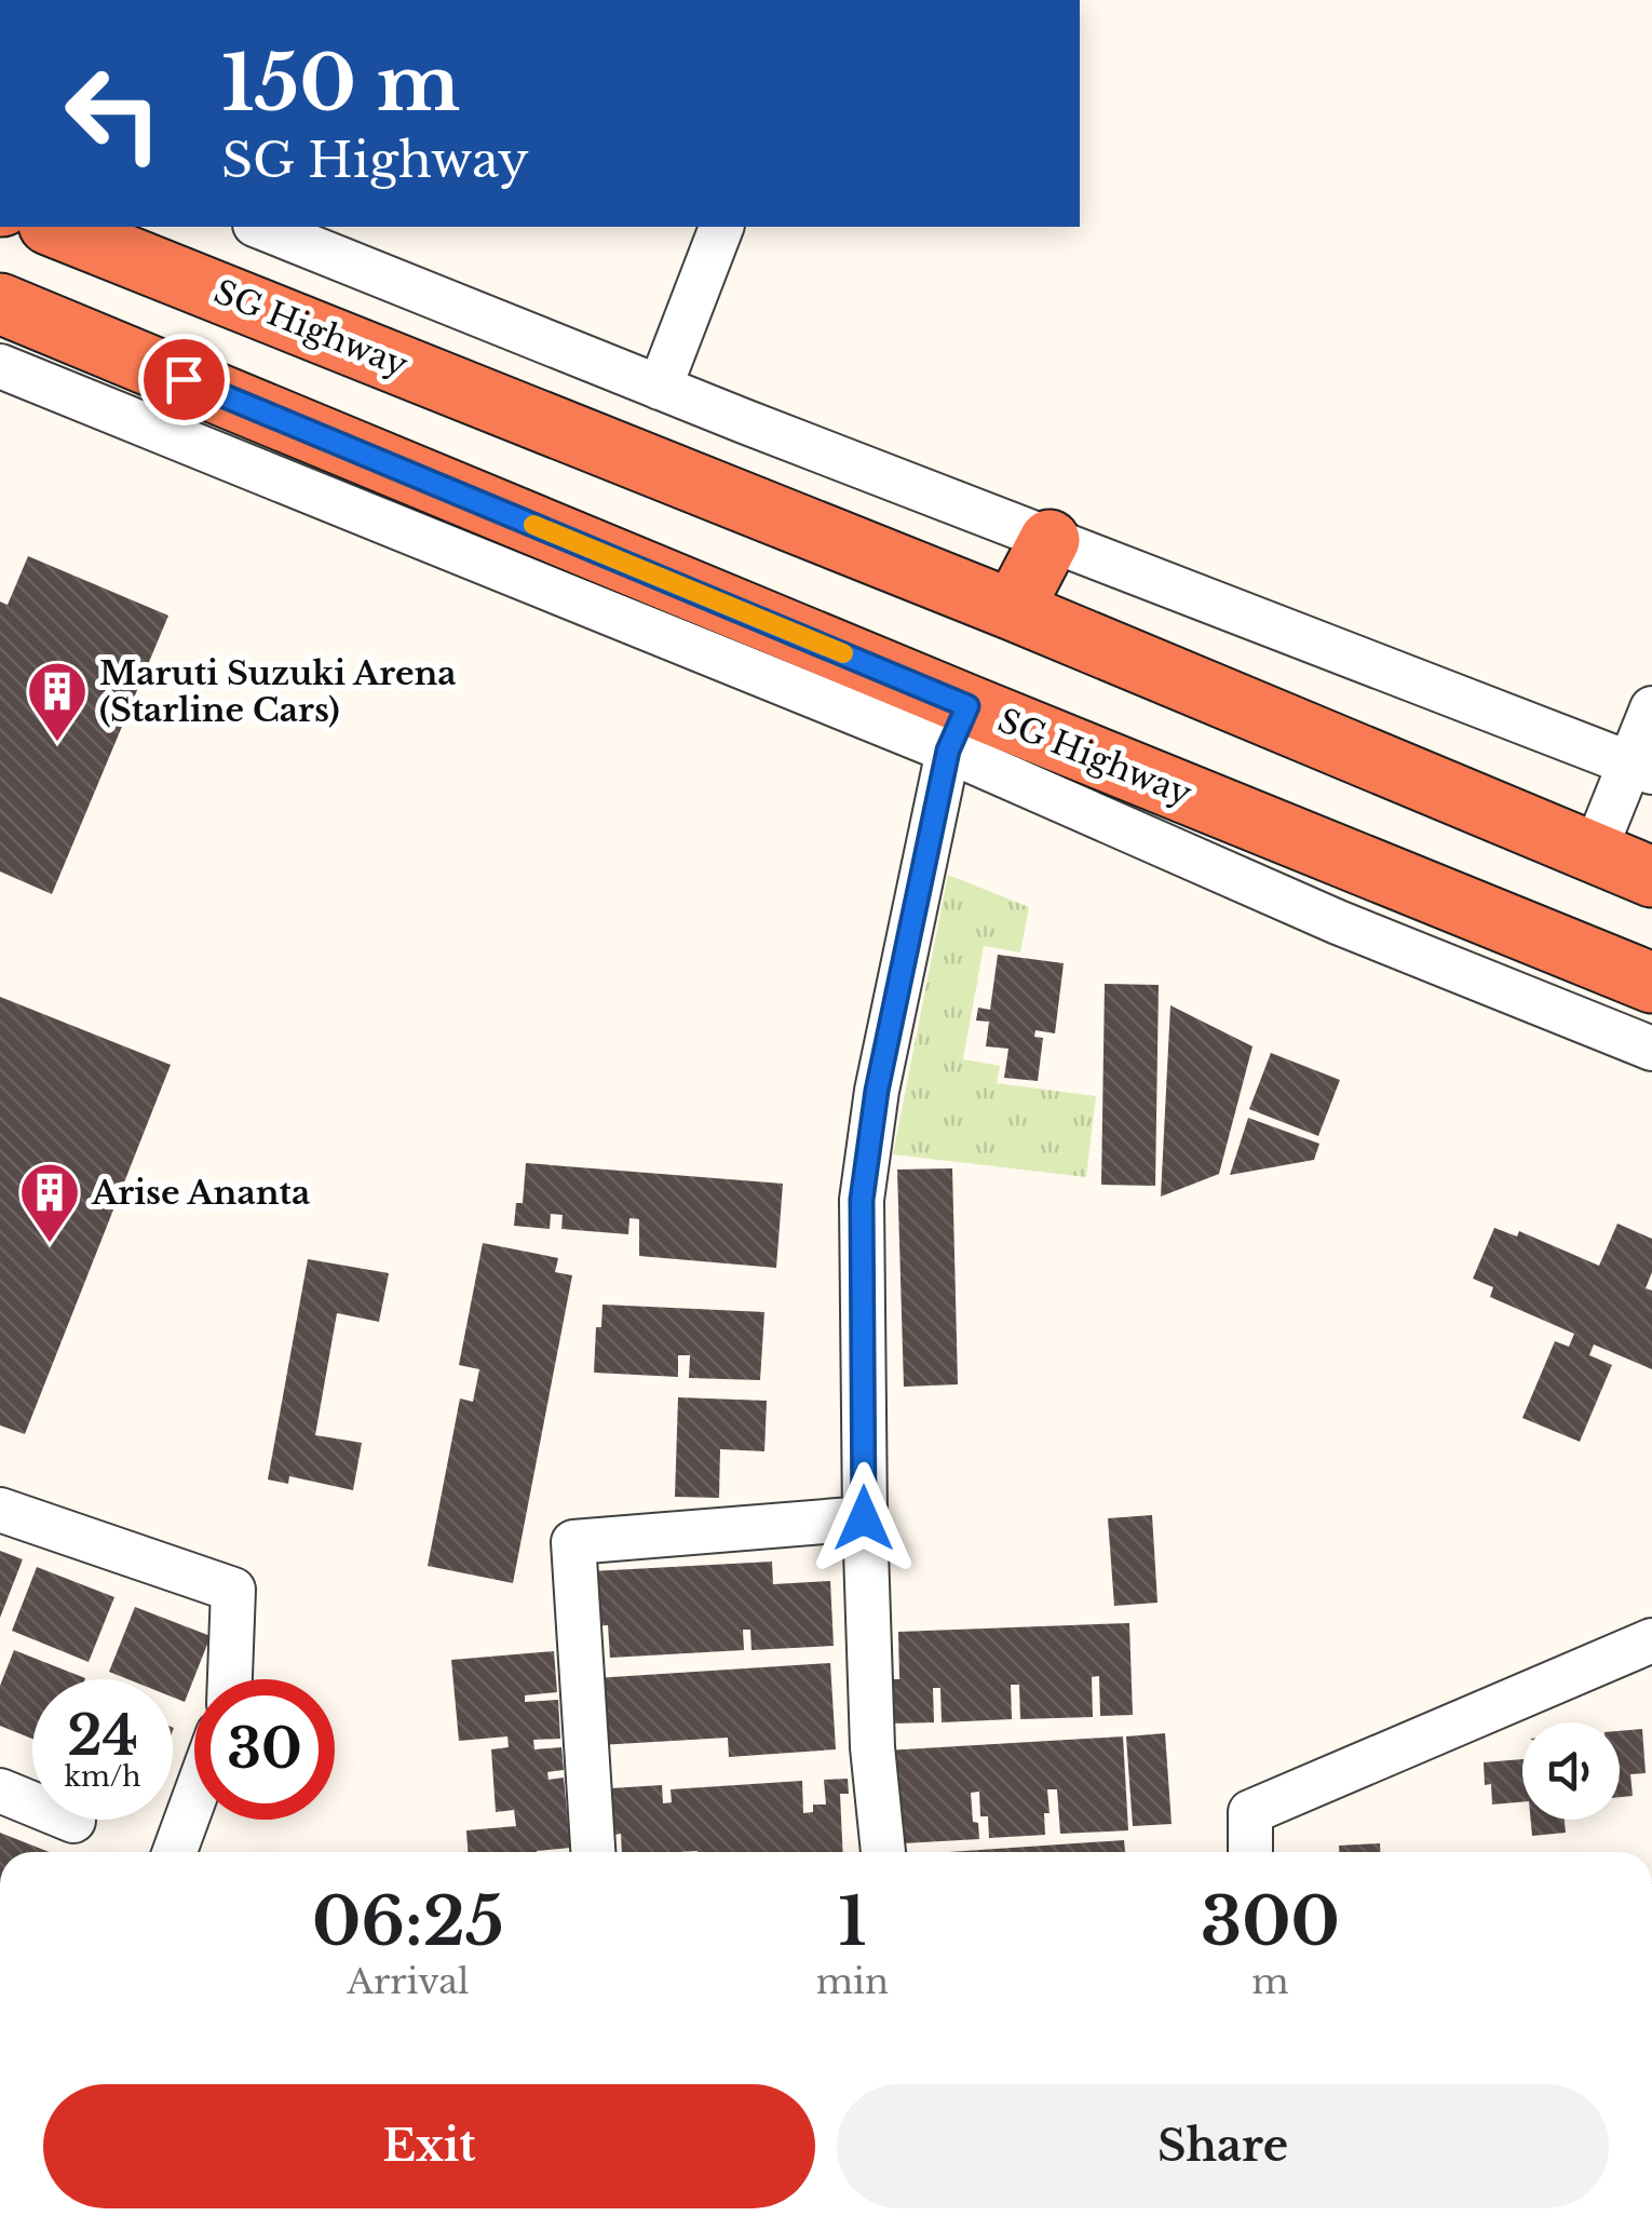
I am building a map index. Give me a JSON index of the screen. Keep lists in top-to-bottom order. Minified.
{"streets":{"highway":["SG Highway"]},"places":{"building":["Maruti Suzuki Arena (Starline Cars)","Arise Ananta"]},"page":{"turn":["150 m","SG Highway"],"speed":"24 km/h","limit":"30","eta":["06:25","Arrival","1","min","300","m"],"buttons":["Exit","Share"]}}
